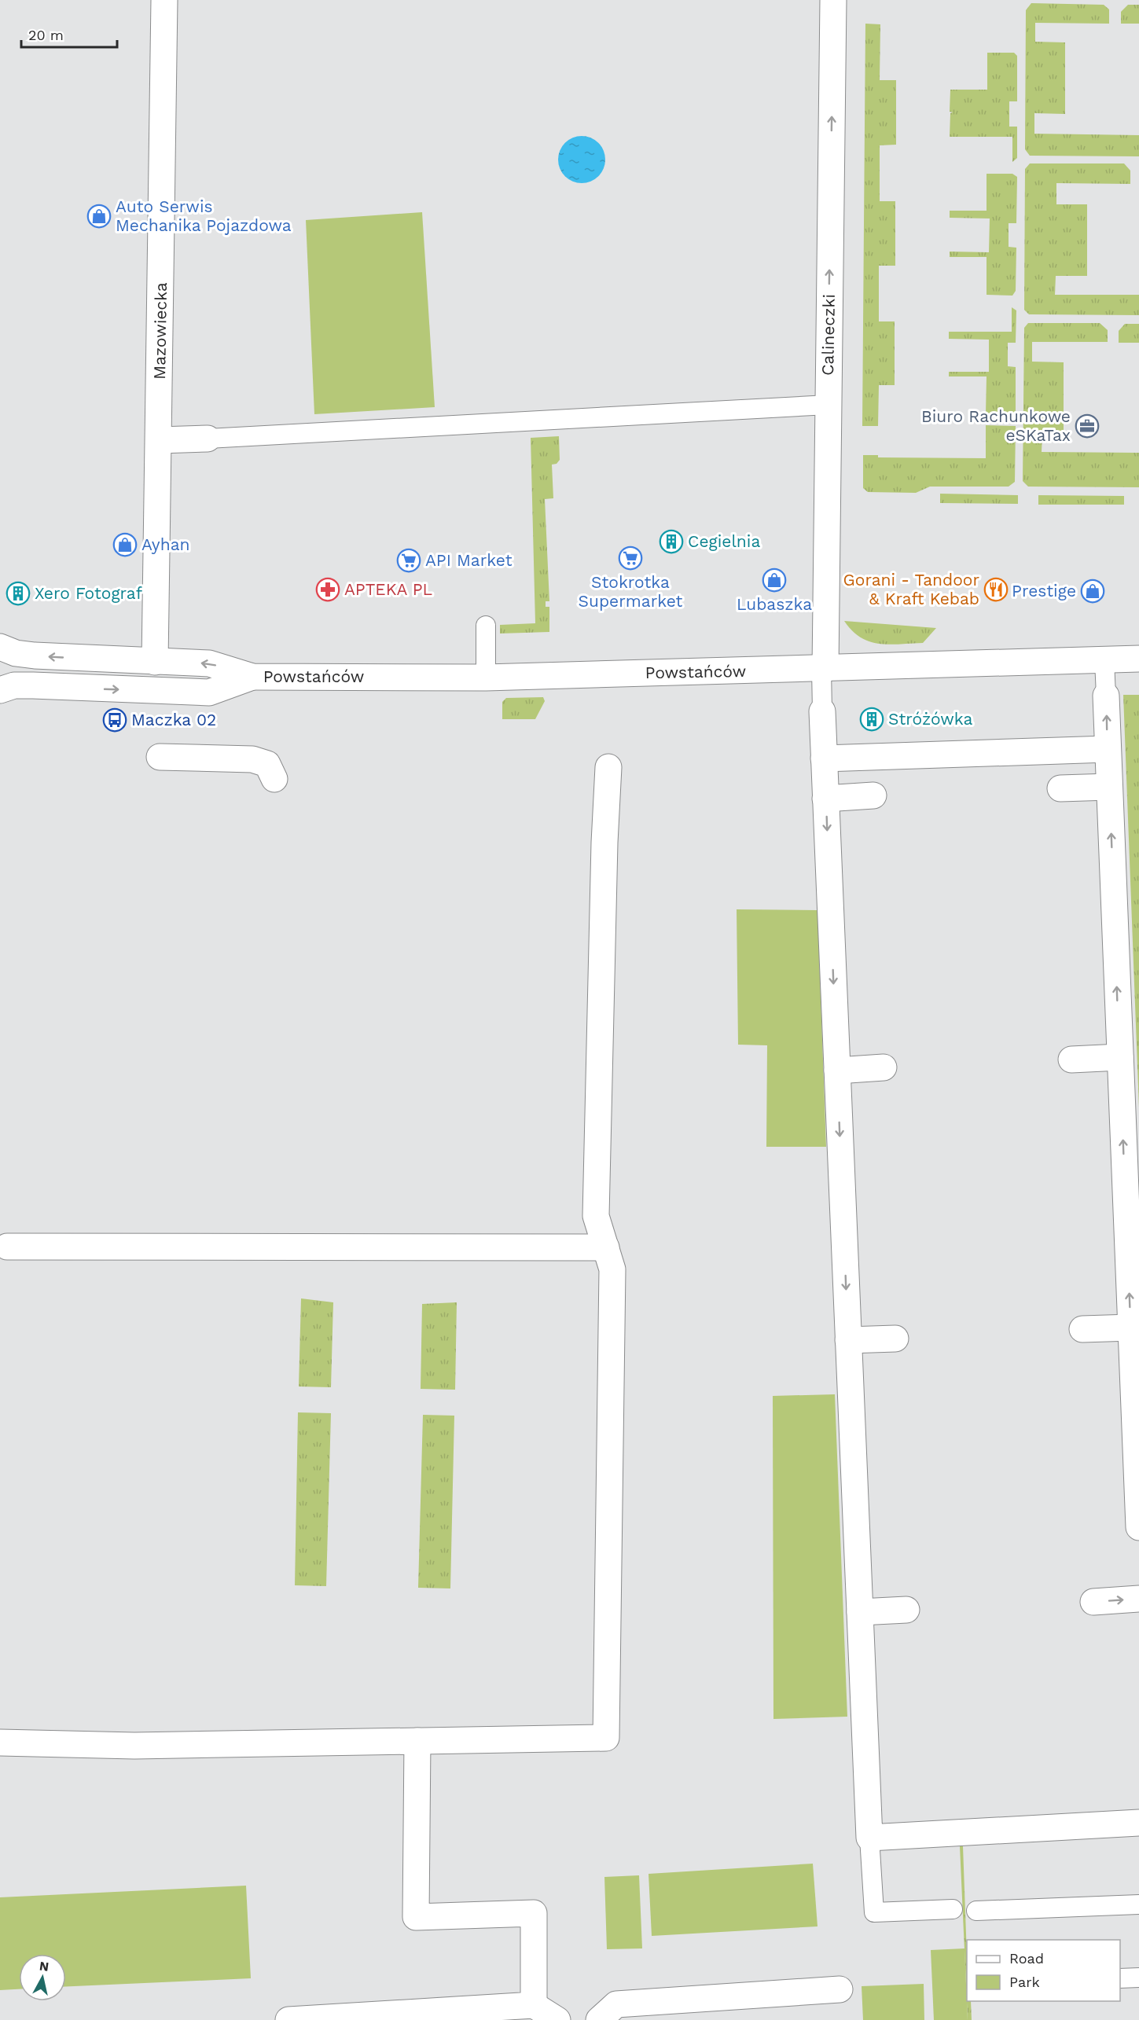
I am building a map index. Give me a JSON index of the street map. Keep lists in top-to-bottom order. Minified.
{"streets":{"street":["Mazowiecka","Calineczki","Powstańców"]},"crossings":[["Mazowiecka","Powstańców"],["Calineczki","Powstańców"]],"one_way":["Calineczki"],"places":{"shop":["Auto Serwis Mechanika Pojazdowa","Ayhan","Lubaszka","Prestige"],"office":["Biuro Rachunkowe eSKaTax"],"building":["Cegielnia","Xero Fotograf","Stróżówka"],"supermarket":["Stokrotka Supermarket","API Market"],"pharmacy":["APTEKA PL"],"restaurant":["Gorani - Tandoor & Kraft Kebab"],"bus stop":["Maczka 02"]},"legend":["Road","Park"],"scale_bar":"20 m","north":"top"}
